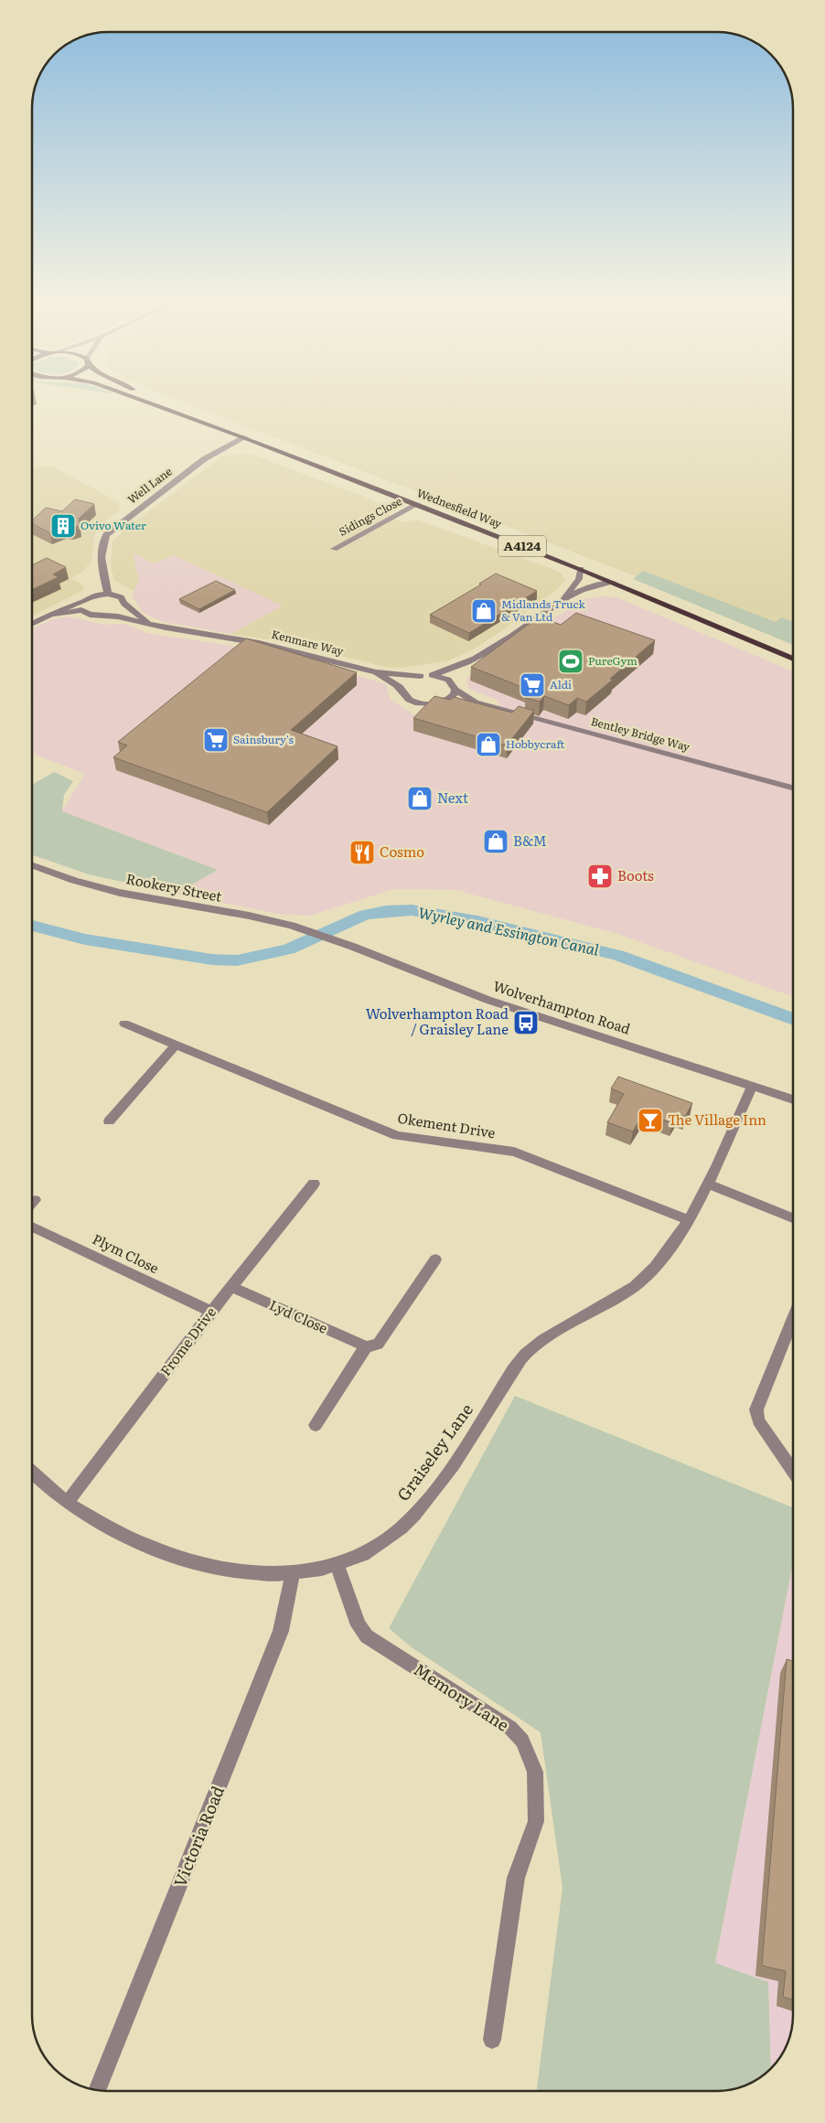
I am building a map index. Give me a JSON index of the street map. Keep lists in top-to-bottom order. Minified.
{"streets":{"main road":["Wednesfield Way","A4124"],"street":["Well Lane","Sidings Close","Kenmare Way","Bentley Bridge Way","Rookery Street","Wolverhampton Road","Okement Drive","Plym Close","Lyd Close","Frome Drive","Graiseley Lane","Memory Lane","Victoria Road"]},"crossings":[["Well Lane","Wednesfield Way"],["Wednesfield Way","Sidings Close"],["Rookery Street","Wolverhampton Road"],["Wolverhampton Road","Graiseley Lane"],["Okement Drive","Graiseley Lane"],["Plym Close","Frome Drive"],["Lyd Close","Frome Drive"],["Frome Drive","Graiseley Lane"],["Graiseley Lane","Memory Lane"],["Graiseley Lane","Victoria Road"]],"water":["Wyrley and Essington Canal"],"places":{"building":["Ovivo Water"],"shop":["Midlands Truck & Van Ltd","Hobbycraft","Next","B&M"],"sports":["PureGym"],"supermarket":["Aldi","Sainsbury's"],"restaurant":["Cosmo"],"pharmacy":["Boots"],"bus stop":["Wolverhampton Road / Graisley Lane"],"bar":["The Village Inn"]}}
